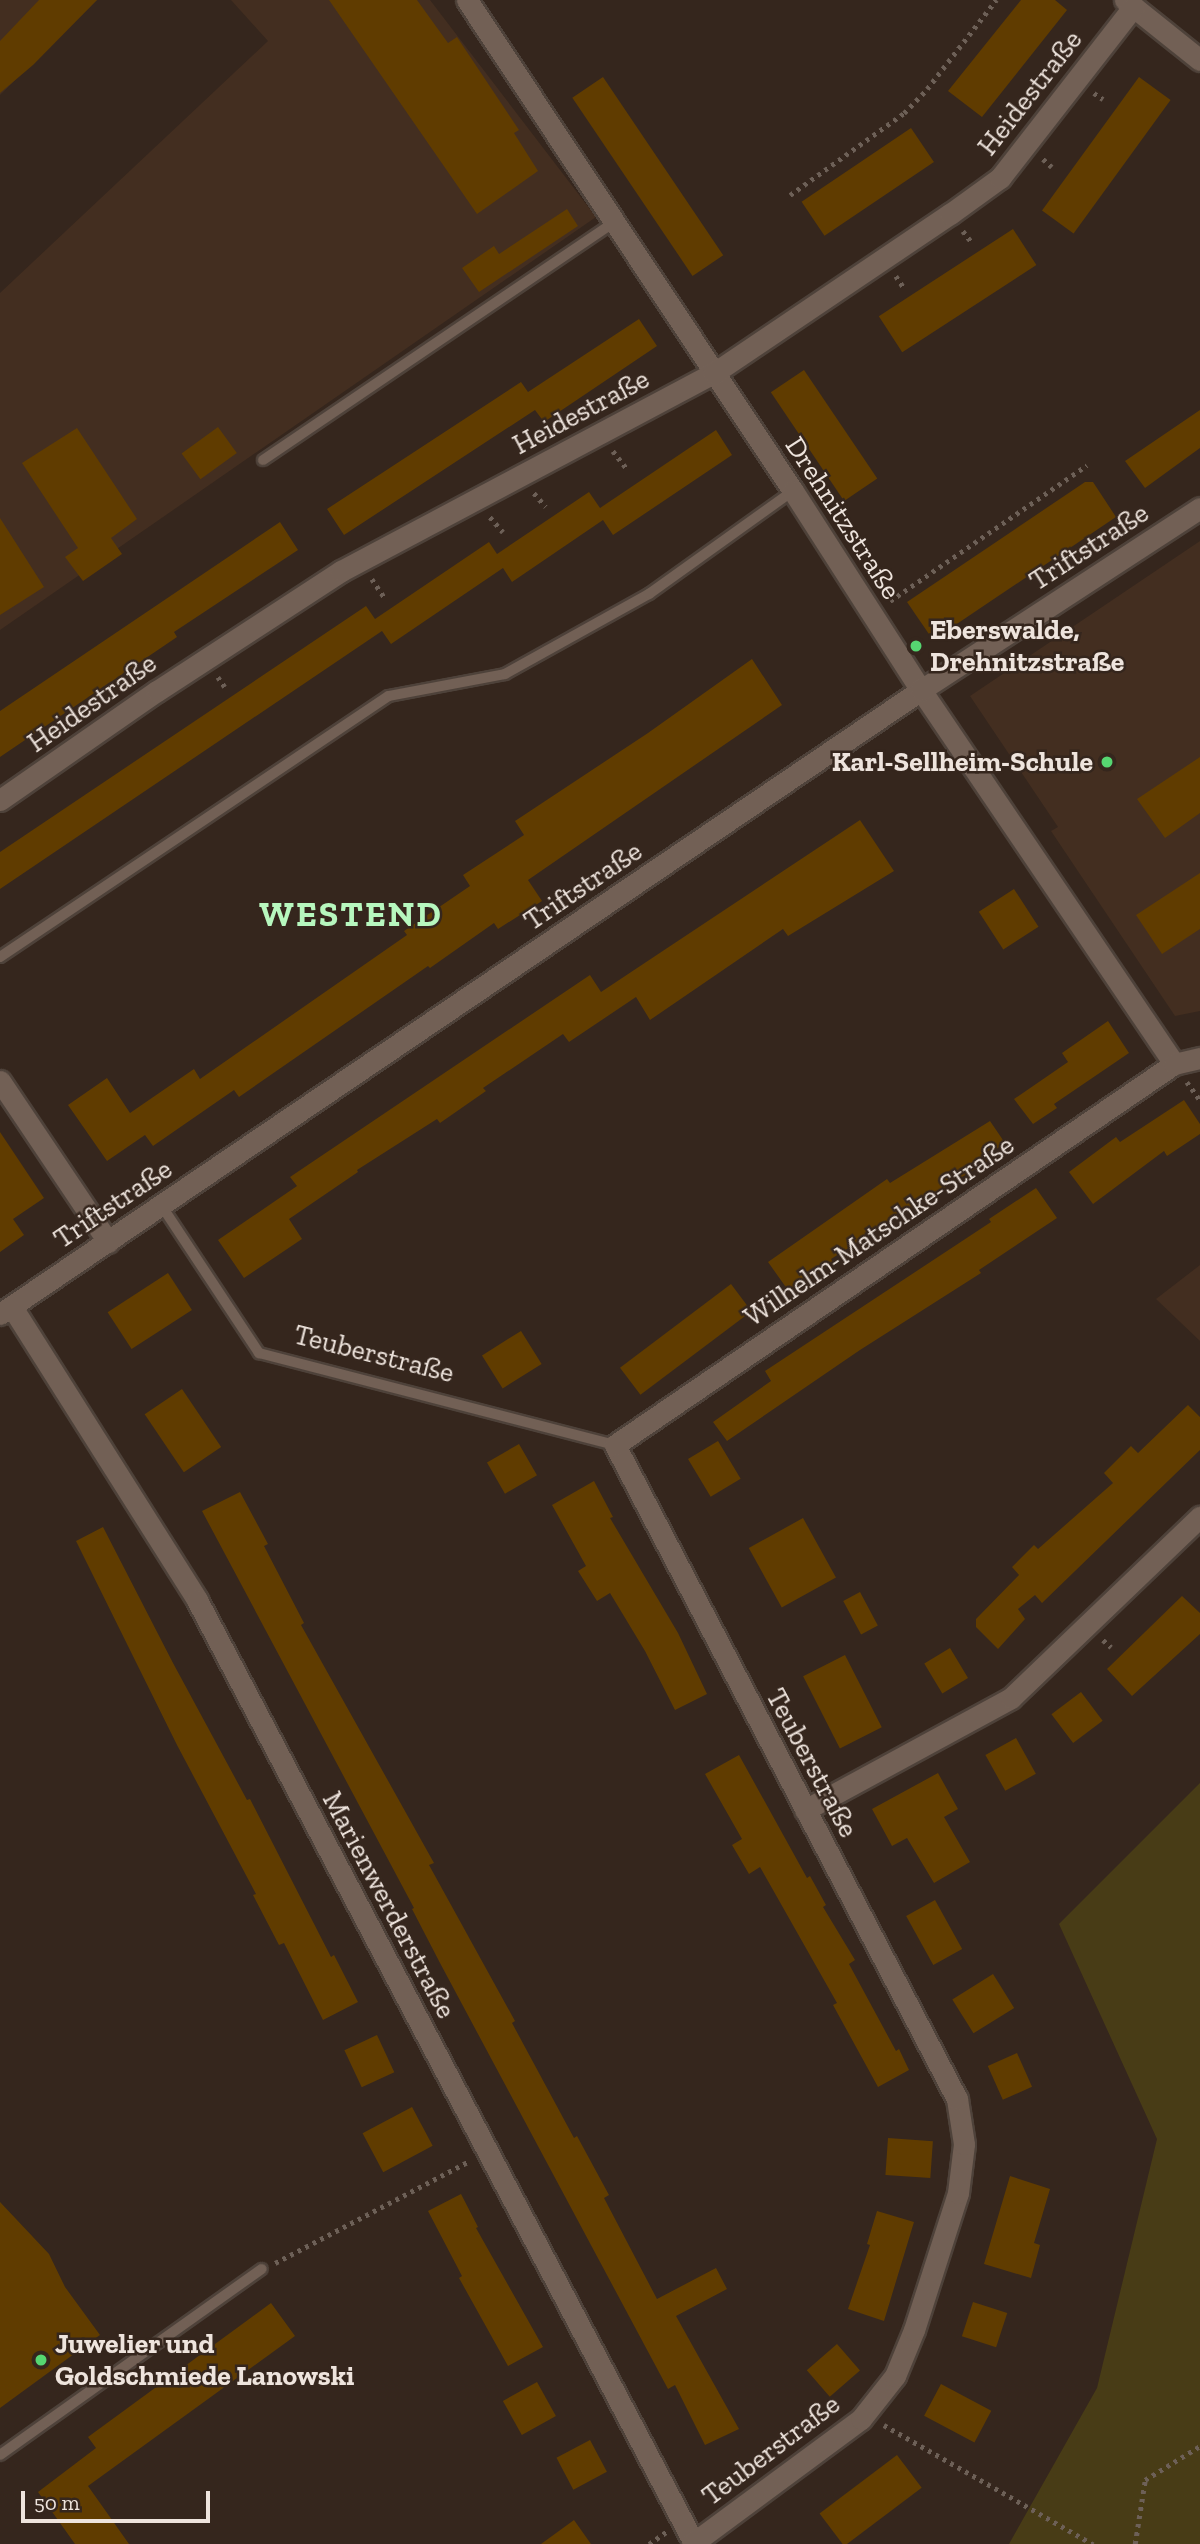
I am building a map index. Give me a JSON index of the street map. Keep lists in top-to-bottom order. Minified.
{"streets":{"street":["Heidestraße","Drehnitzstraße","Triftstraße","Wilhelm-Matschke-Straße","Teuberstraße","Marienwerderstraße"]},"crossings":[["Heidestraße","Drehnitzstraße"],["Drehnitzstraße","Triftstraße"],["Drehnitzstraße","Wilhelm-Matschke-Straße"],["Triftstraße","Teuberstraße"],["Triftstraße","Marienwerderstraße"],["Wilhelm-Matschke-Straße","Teuberstraße"],["Teuberstraße","Marienwerderstraße"]],"districts":["WESTEND"],"places":["Eberswalde, Drehnitzstraße","Karl-Sellheim-Schule","Juwelier und Goldschmiede Lanowski"],"scale_bar":"50 m"}
